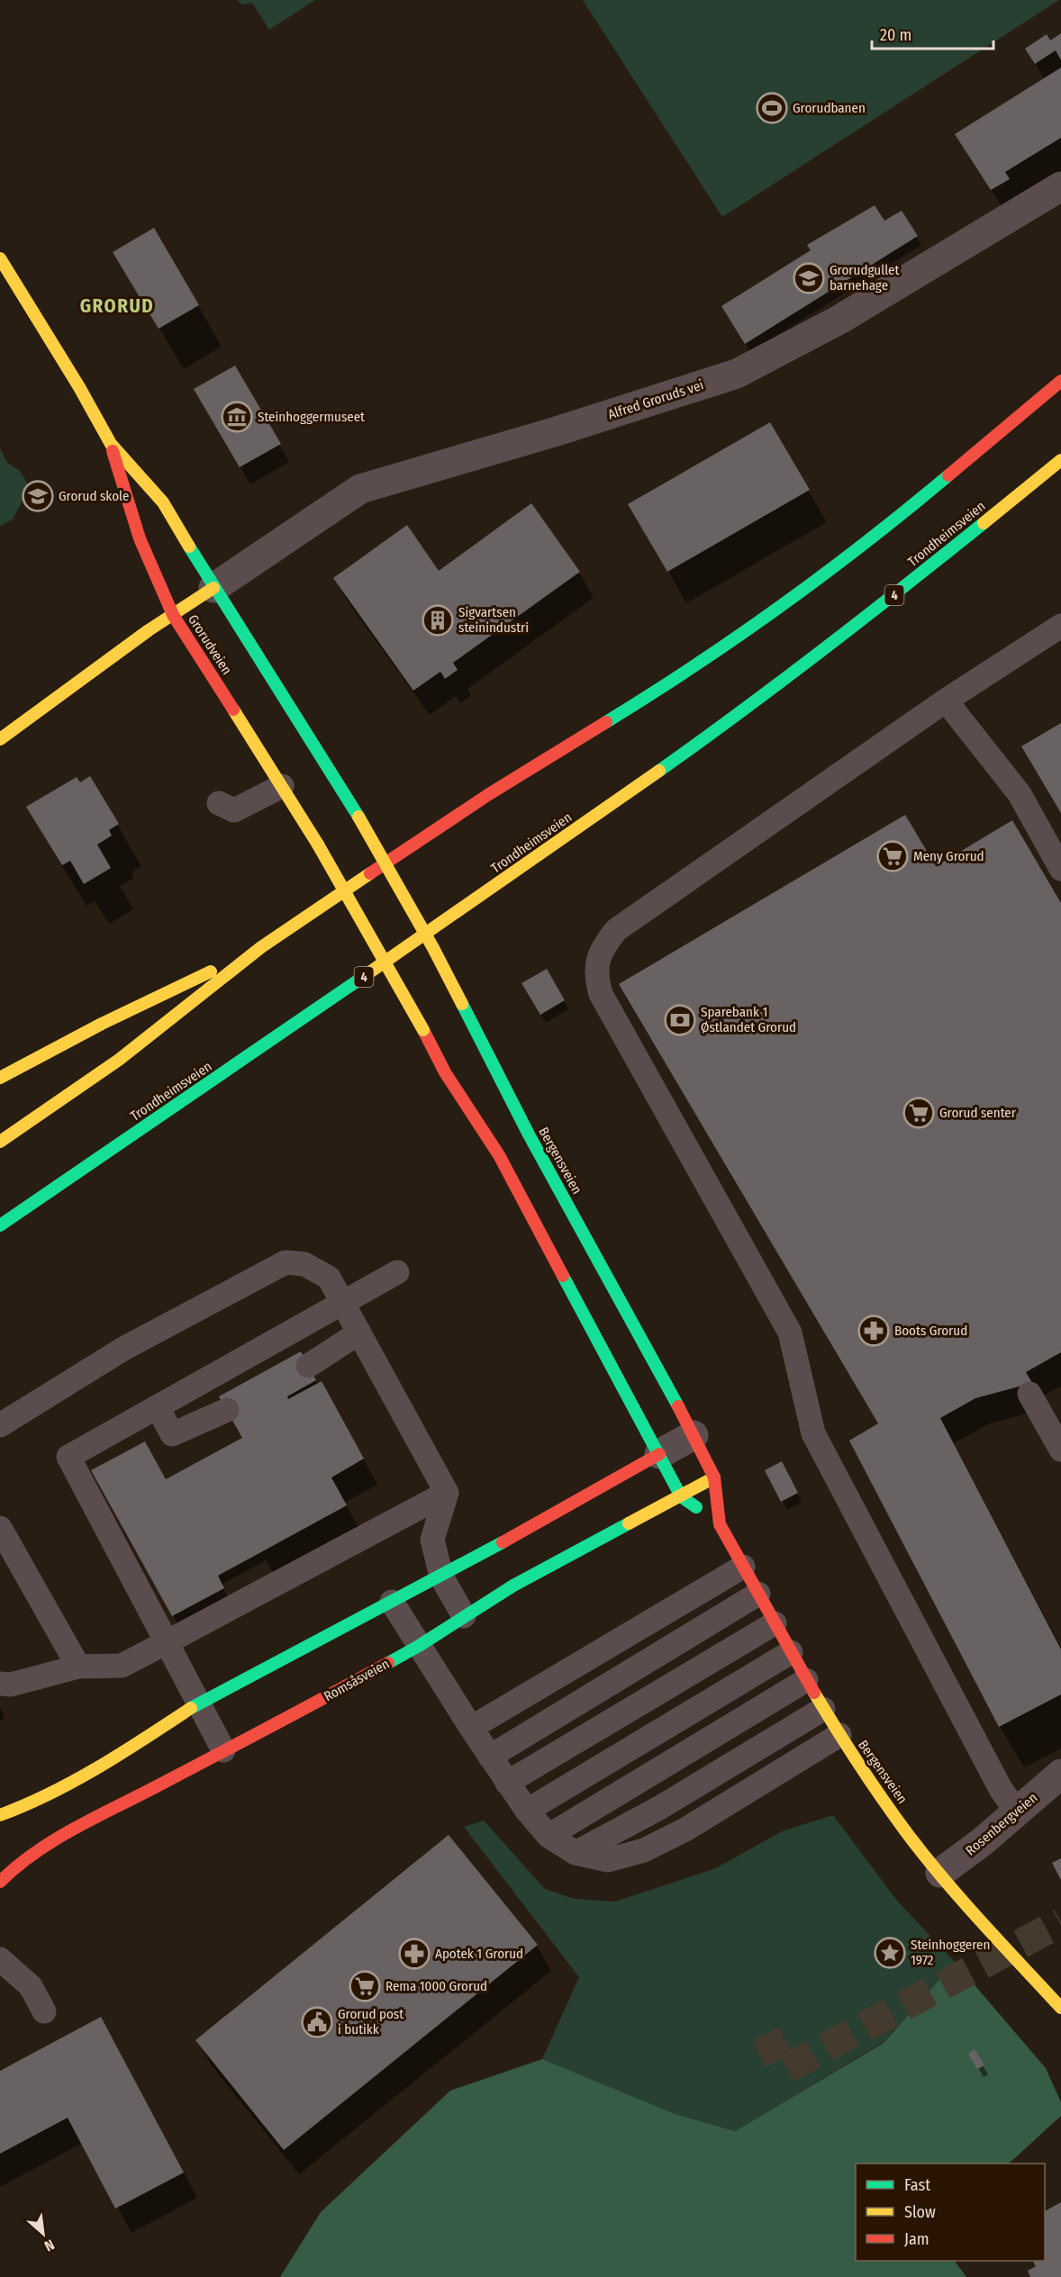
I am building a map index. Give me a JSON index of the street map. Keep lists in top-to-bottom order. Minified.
{"streets":{"main road":["Trondheimsveien","4","Grorudveien","Bergensveien","Romsåsveien"],"street":["Alfred Groruds vei","Rosenbergveien"]},"crossings":[["Alfred Groruds vei","Grorudveien"],["Grorudveien","Bergensveien"],["Bergensveien","Romsåsveien"],["Bergensveien","Rosenbergveien"]],"districts":["GRORUD"],"places":{"sports":["Grorudbanen"],"school or university":["Grorudgullet barnehage","Grorud skole"],"museum":["Steinhoggermuseet"],"building":["Sigvartsen steinindustri"],"supermarket":["Meny Grorud","Grorud senter","Rema 1000 Grorud"],"bank":["Sparebank 1 Østlandet Grorud"],"pharmacy":["Boots Grorud","Apotek 1 Grorud"],"place":["Steinhoggeren 1972"],"public building":["Grorud post i butikk"]},"legend":["Fast","Slow","Jam"],"scale_bar":"20 m","north":"bottom right"}
